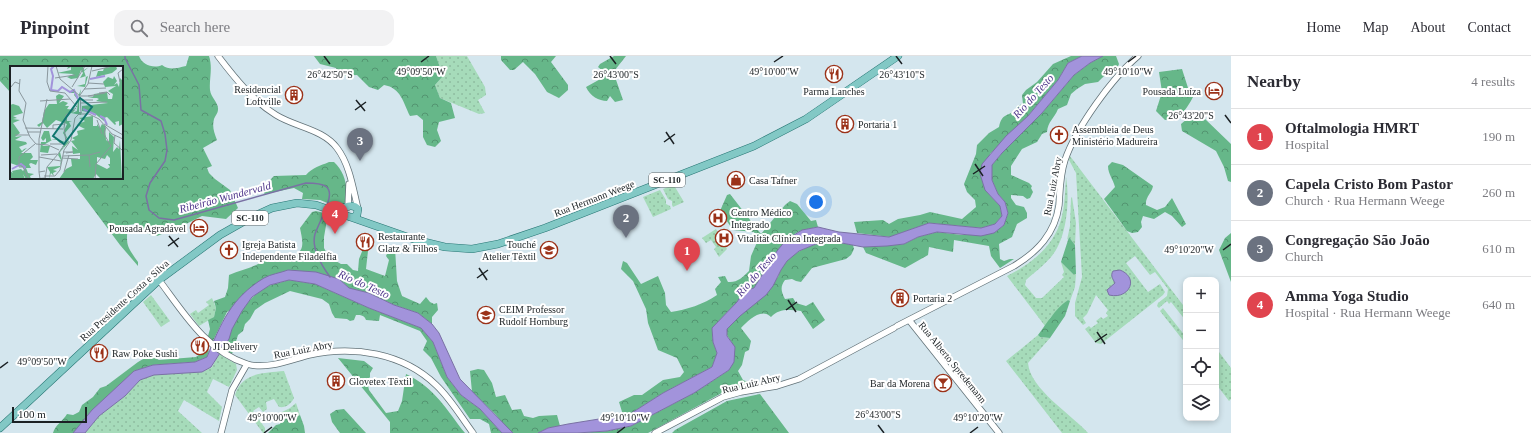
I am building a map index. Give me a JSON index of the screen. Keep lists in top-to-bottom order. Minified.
{"streets":{"main road":["SC-110","Rua Hermann Weege","Rua Presidente Costa e Silva"],"street":["Rua Luiz Abry","Rua Alberto Spredemann"]},"crossings":[["SC-110","Rua Hermann Weege"],["SC-110","Rua Presidente Costa e Silva"],["Rua Luiz Abry","Rua Alberto Spredemann"],["Rua Hermann Weege","Rua Presidente Costa e Silva"]],"water":["Rio do Testo","Ribeirão Wundervald"],"places":{"restaurant":["Parma Lanches","Restaurante Glatz & Filhos","JI Delivery","Raw Poke Sushi"],"hotel":["Pousada Luíza","Pousada Agradável"],"building":["Residencial Loftville","Portaria 1","Portaria 2","Glovetex Têxtil"],"church":["Assembleia de Deus Ministério Madureira","Igreja Batista Independente Filadélfia"],"shop":["Casa Tafner"],"hospital":["Centro Médico Integrado","Vitalität Clínica Integrada"],"school or university":["Touché Atelier Têxtil","CEIM Professor Rudolf Hornburg"],"bar":["Bar da Morena"]},"scale_bar":"100 m","page":{"header":"Pinpoint","search":"Search here","nav":["Home","Map","About","Contact"],"heading":["Nearby","4 results"],"list":[{"mark":"1","name":"Oftalmologia HMRT","note":"Hospital","value":"190 m"},{"mark":"2","name":"Capela Cristo Bom Pastor","note":"Church · Rua Hermann Weege","value":"260 m"},{"mark":"3","name":"Congregação São João","note":"Church","value":"610 m"},{"mark":"4","name":"Amma Yoga Studio","note":"Hospital · Rua Hermann Weege","value":"640 m"}],"pins":["3","4","2","1"],"map_buttons":["+","−"],"scale":"100 m"},"coordinates":["49°09'50\"W","49°10'00\"W","49°10'10\"W","26°42'50\"S","26°43'00\"S","26°43'10\"S","26°43'20\"S","49°10'20\"W"]}
